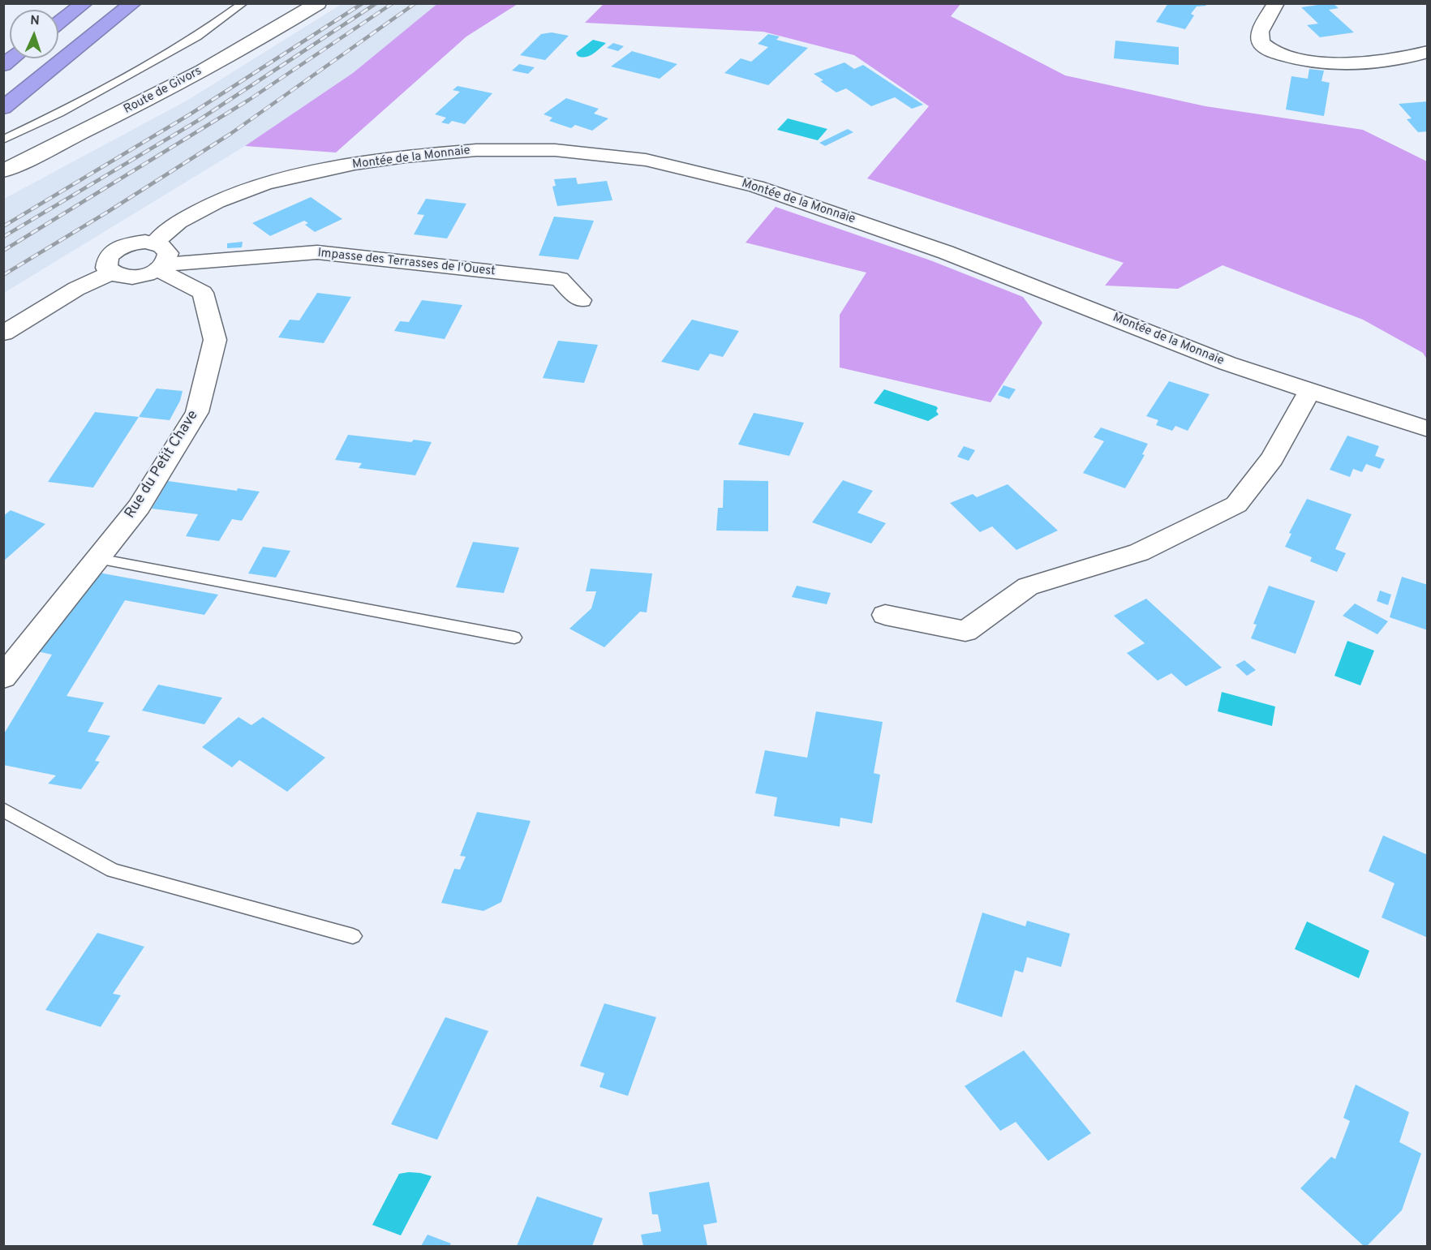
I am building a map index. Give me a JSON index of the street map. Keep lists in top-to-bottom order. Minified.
{"streets":{"street":["Route de Givors","Montée de la Monnaie","Impasse des Terrasses de l'Ouest","Rue du Petit Chave"]},"crossings":[["Impasse des Terrasses de l'Ouest","Rue du Petit Chave"]],"north":"top"}
